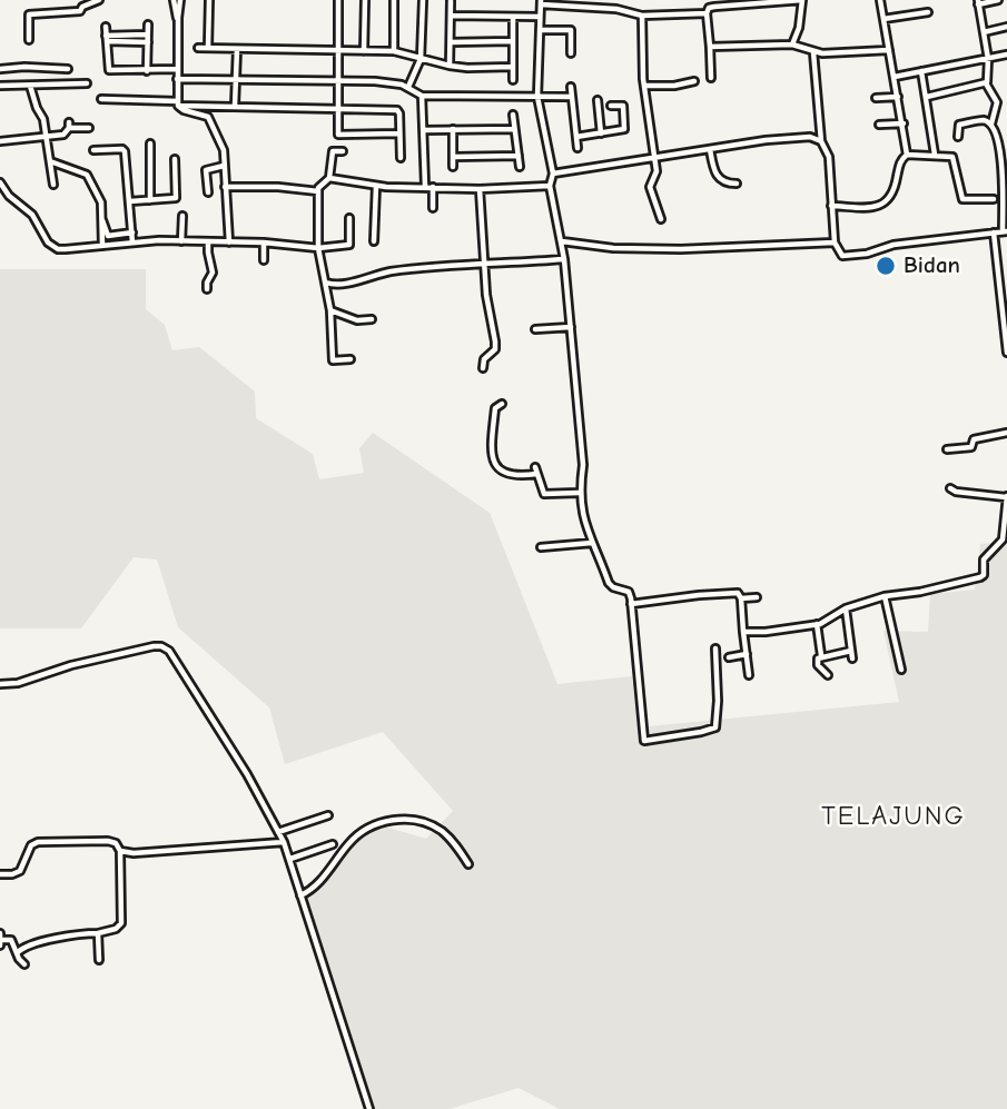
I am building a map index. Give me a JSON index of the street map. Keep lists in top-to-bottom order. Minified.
{"districts":["TELAJUNG"],"places":["Bidan"]}
